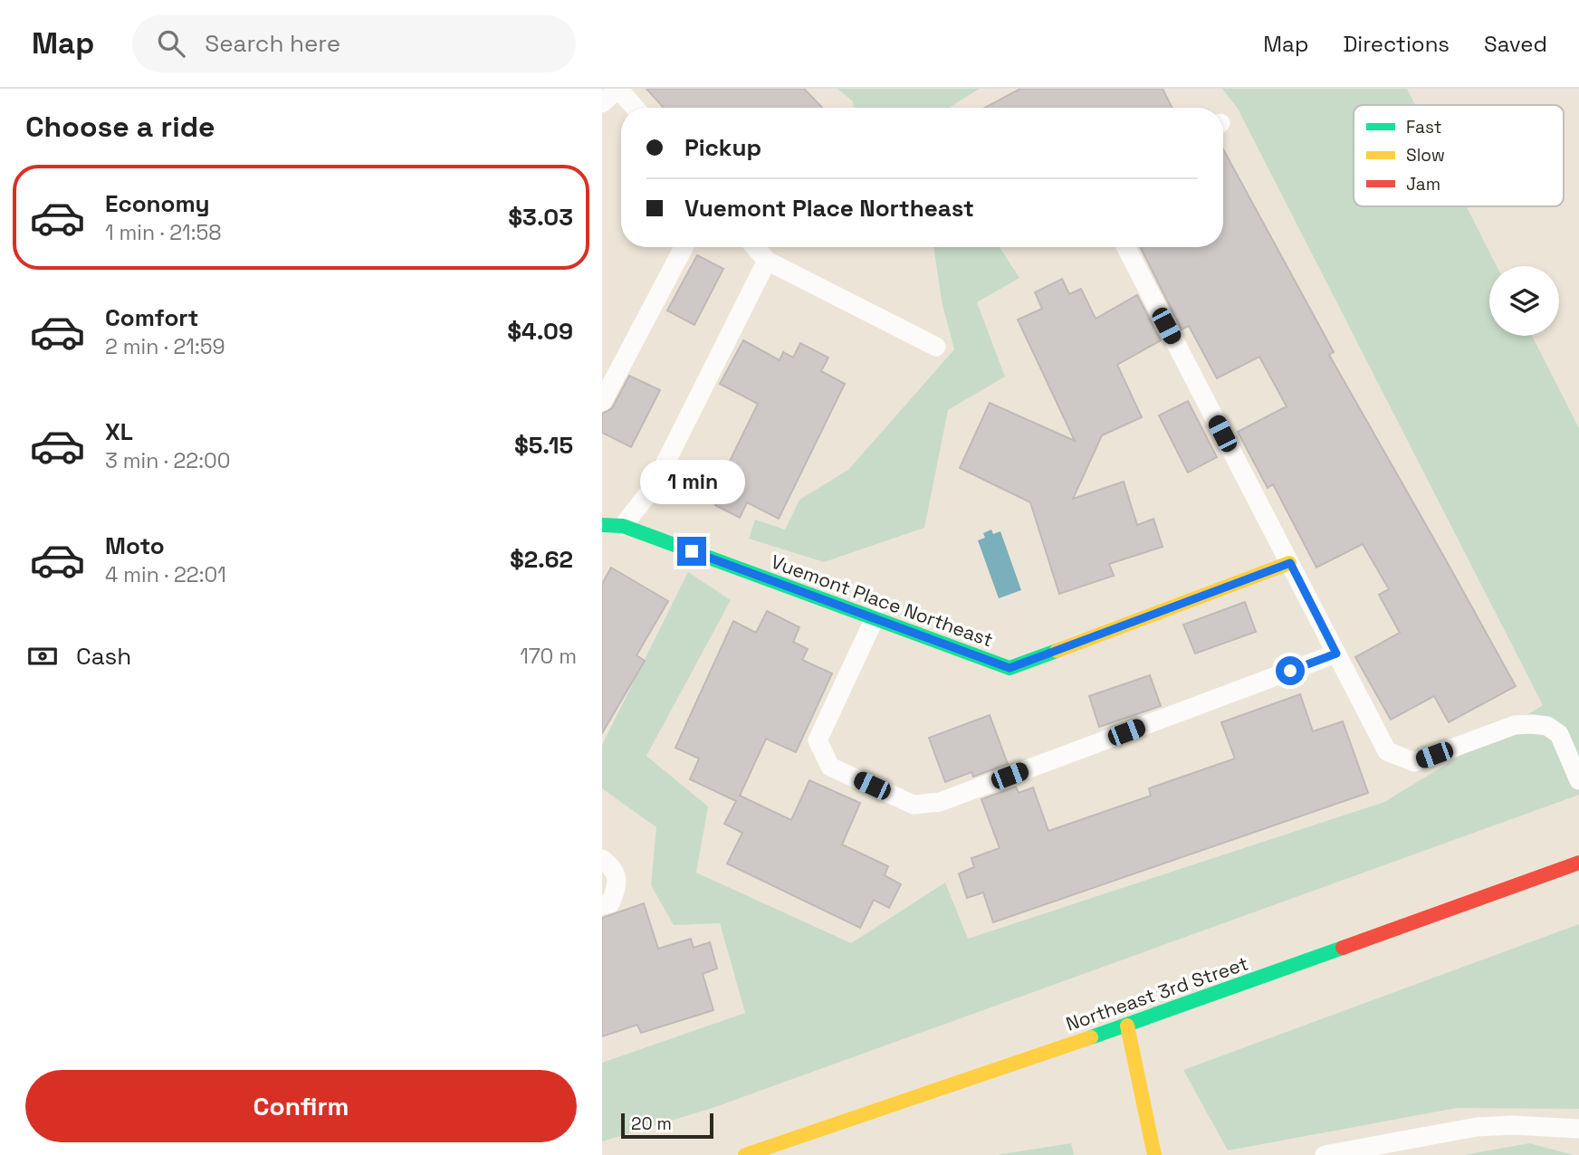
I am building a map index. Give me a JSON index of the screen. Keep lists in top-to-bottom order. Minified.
{"streets":{"main road":["Vuemont Place Northeast","Northeast 3rd Street"]},"legend":["Fast","Slow","Jam"],"scale_bar":"20 m","page":{"header":"Map","search":"Search here","nav":["Map","Directions","Saved"],"heading":"Choose a ride","banner":["Pickup","Vuemont Place Northeast"],"list":[{"name":"Economy","note":"1 min · 21:58","value":"$3.03"},{"name":"Comfort","note":"2 min · 21:59","value":"$4.09"},{"name":"XL","note":"3 min · 22:00","value":"$5.15"},{"name":"Moto","note":"4 min · 22:01","value":"$2.62"}],"bubble":"1 min","pay":["Cash","170 m"],"buttons":"Confirm","scale":"20 m"}}
